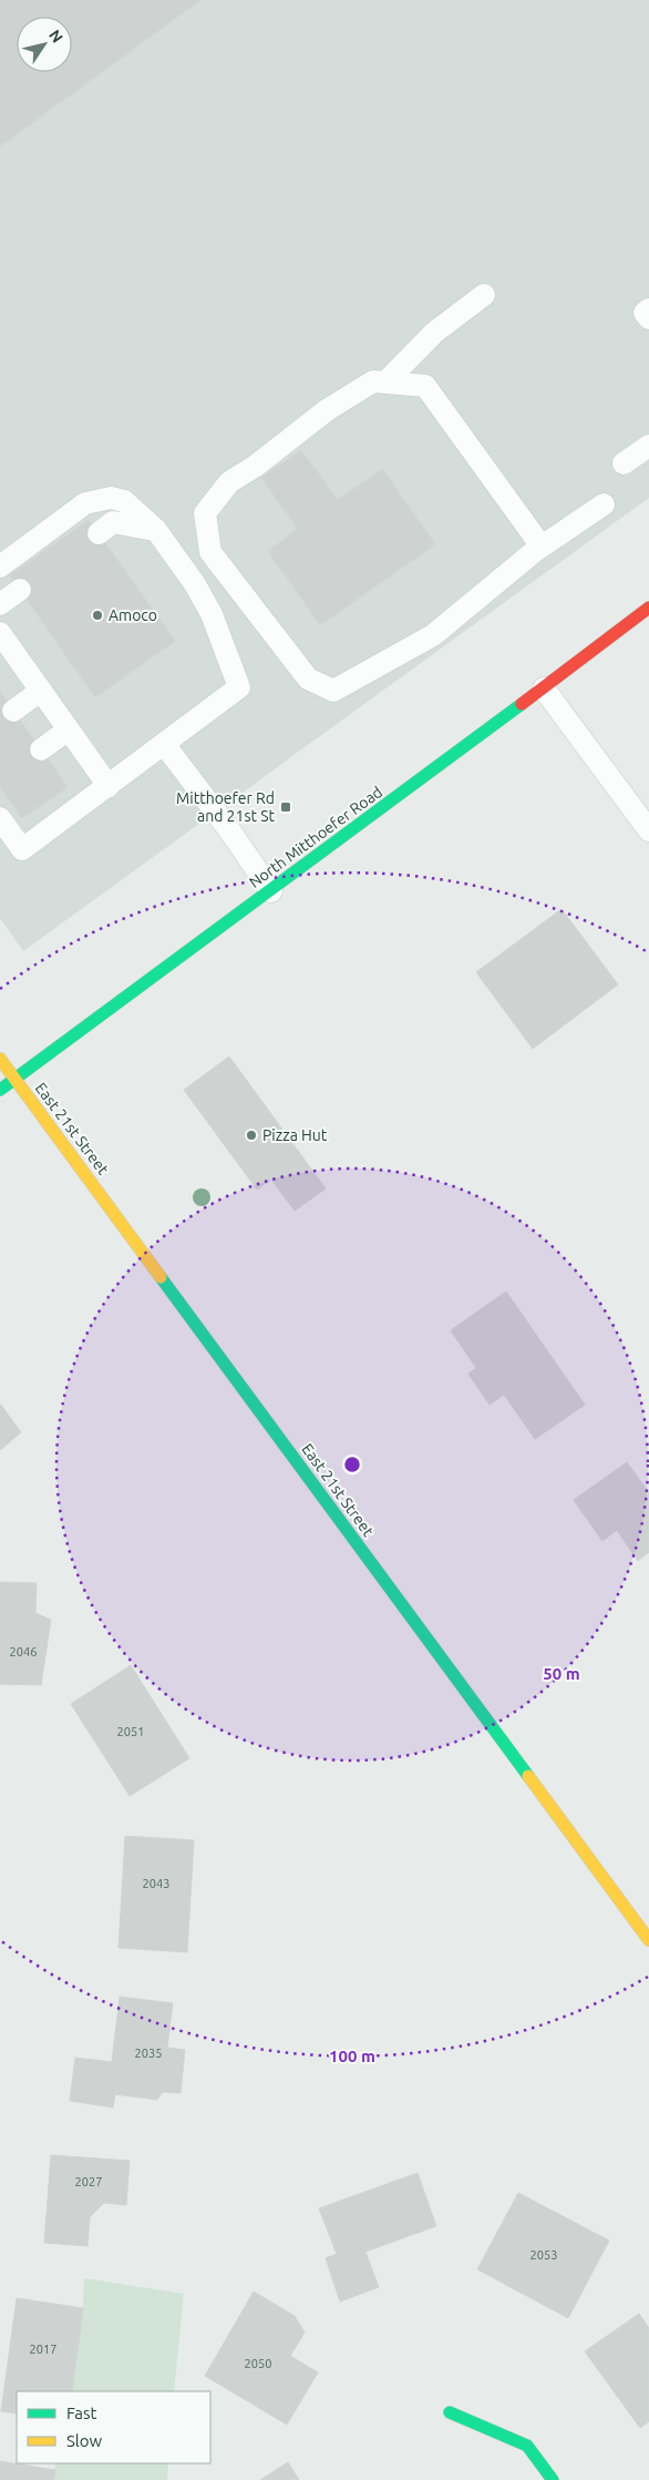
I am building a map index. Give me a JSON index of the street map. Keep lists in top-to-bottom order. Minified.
{"streets":{"main road":["North Mitthoefer Road","East 21st Street"]},"crossings":[["North Mitthoefer Road","East 21st Street"]],"places":{"other":["Amoco","Pizza Hut"],"transit":["Mitthoefer Rd and 21st St"]},"house_numbers":["2046","2051","2043","2035","2027","2053","2017","2050"],"legend":["Fast","Slow"],"north":"top right","rings":["50 m","100 m"]}
